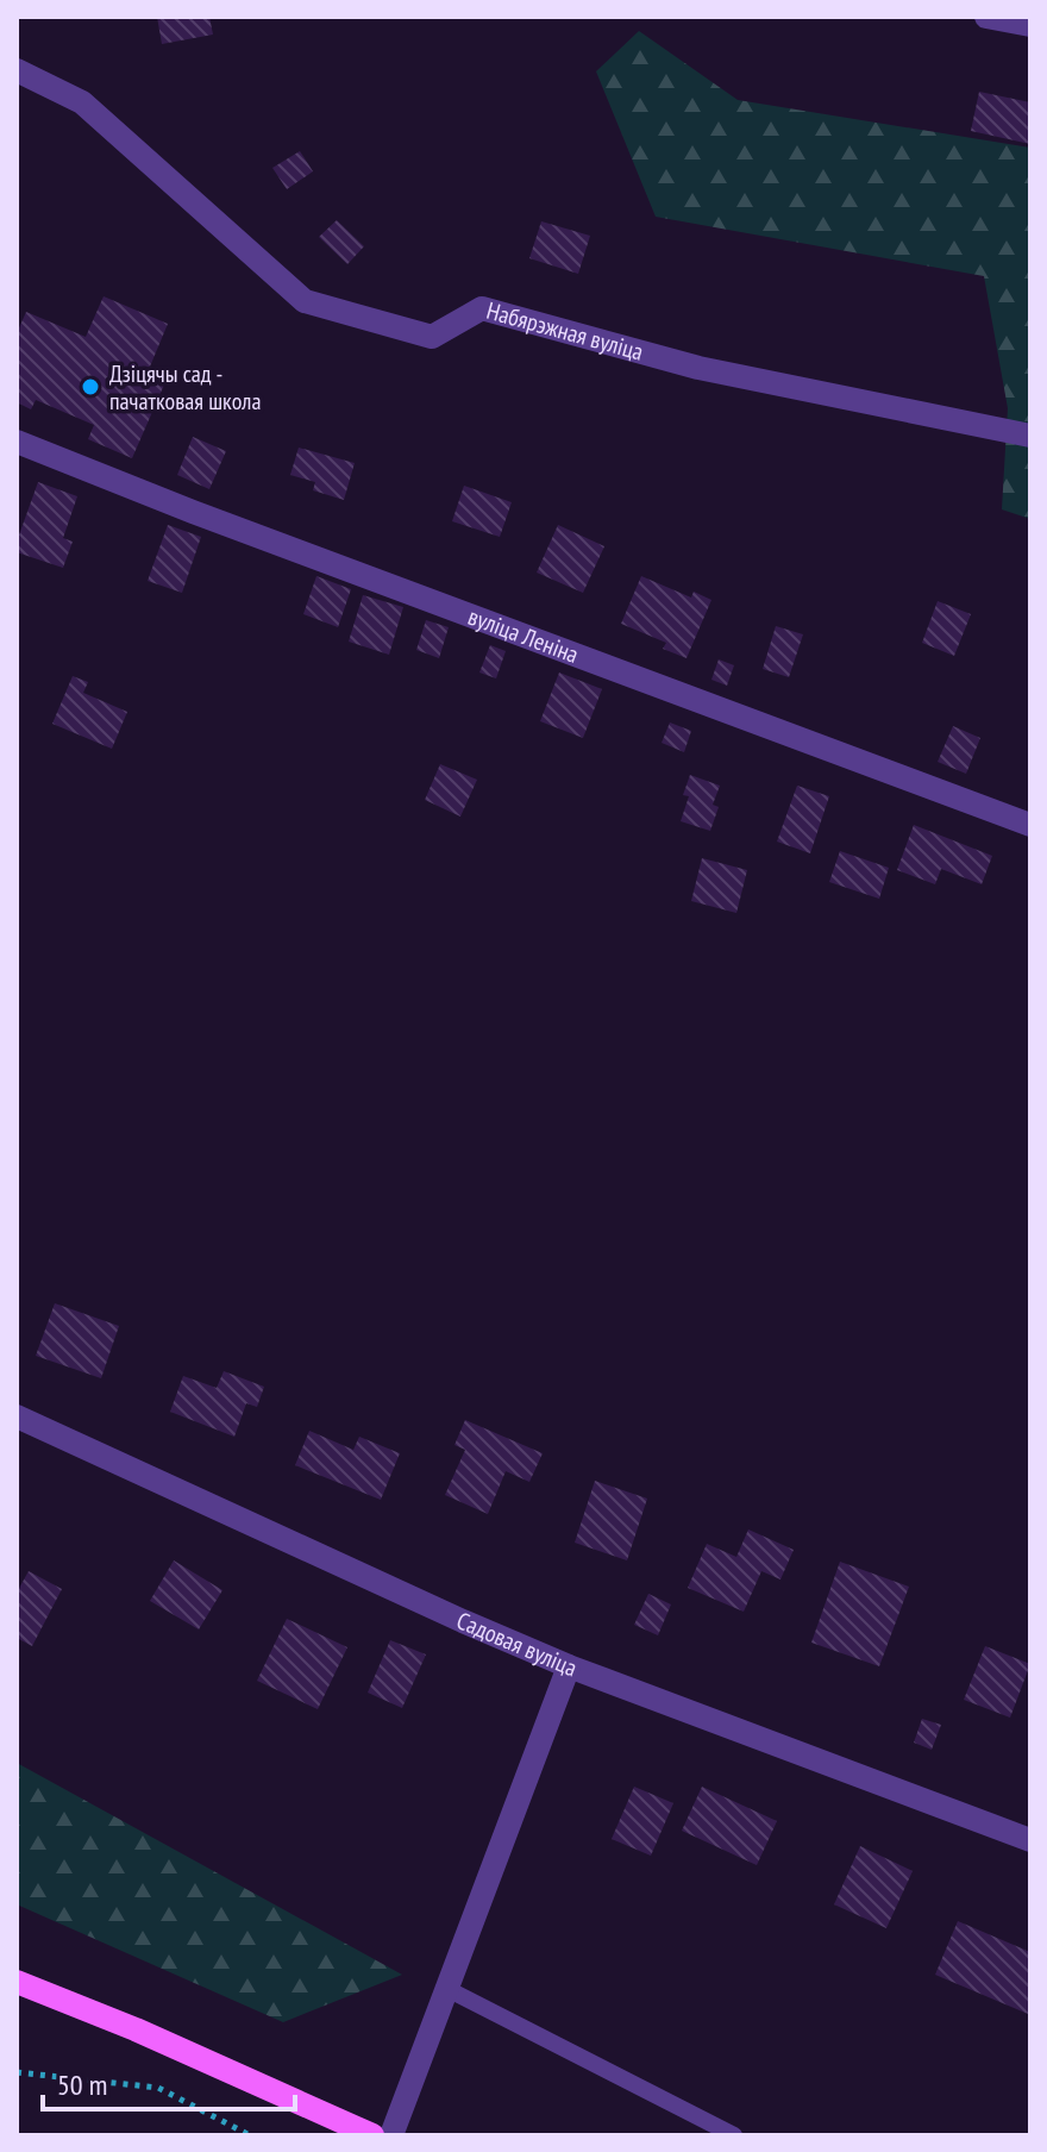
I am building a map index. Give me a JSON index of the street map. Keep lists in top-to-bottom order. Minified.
{"streets":{"street":["Набярэжная вуліца","вуліца Леніна","Садовая вуліца"]},"places":["Дзіцячы сад - пачатковая школа"],"scale_bar":"50 m"}
